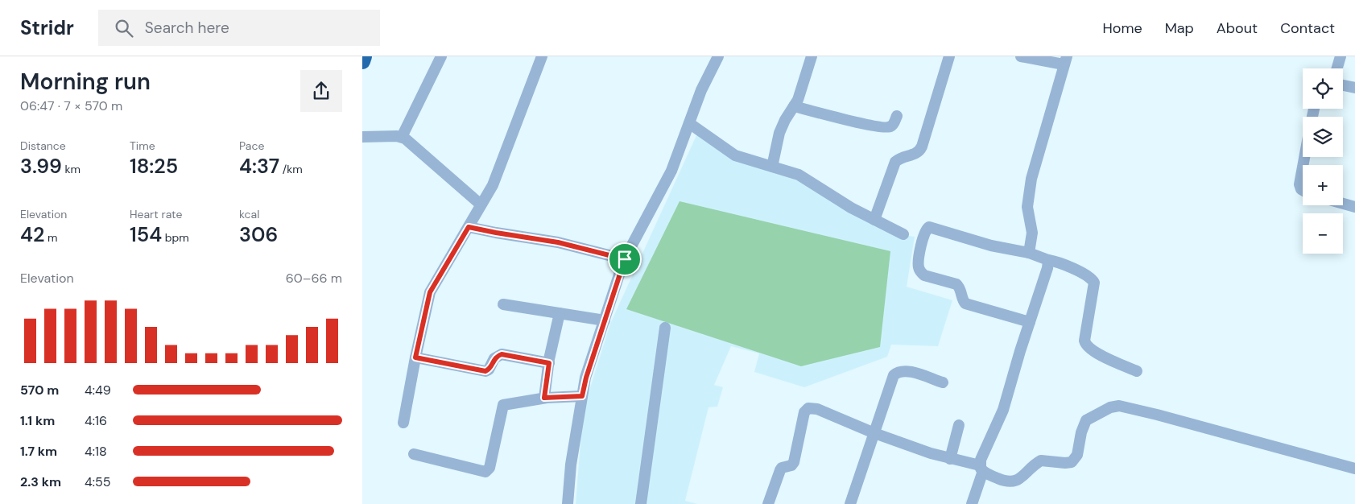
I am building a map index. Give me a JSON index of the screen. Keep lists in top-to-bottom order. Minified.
{"page":{"header":"Stridr","search":"Search here","nav":["Home","Map","About","Contact"],"heading":["Morning run","06:47 · 7 × 570 m"],"map_buttons":["+","−"],"stats":[["Distance","3.99 km"],["Time","18:25"],["Pace","4:37 /km"],["Elevation","42 m"],["Heart rate","154 bpm"],["kcal","306"]],"chart":["Elevation","60–66 m"],"list":[{"name":"570 m","note":"4:49"},{"name":"1.1 km","note":"4:16"},{"name":"1.7 km","note":"4:18"},{"name":"2.3 km","note":"4:55"}]}}
